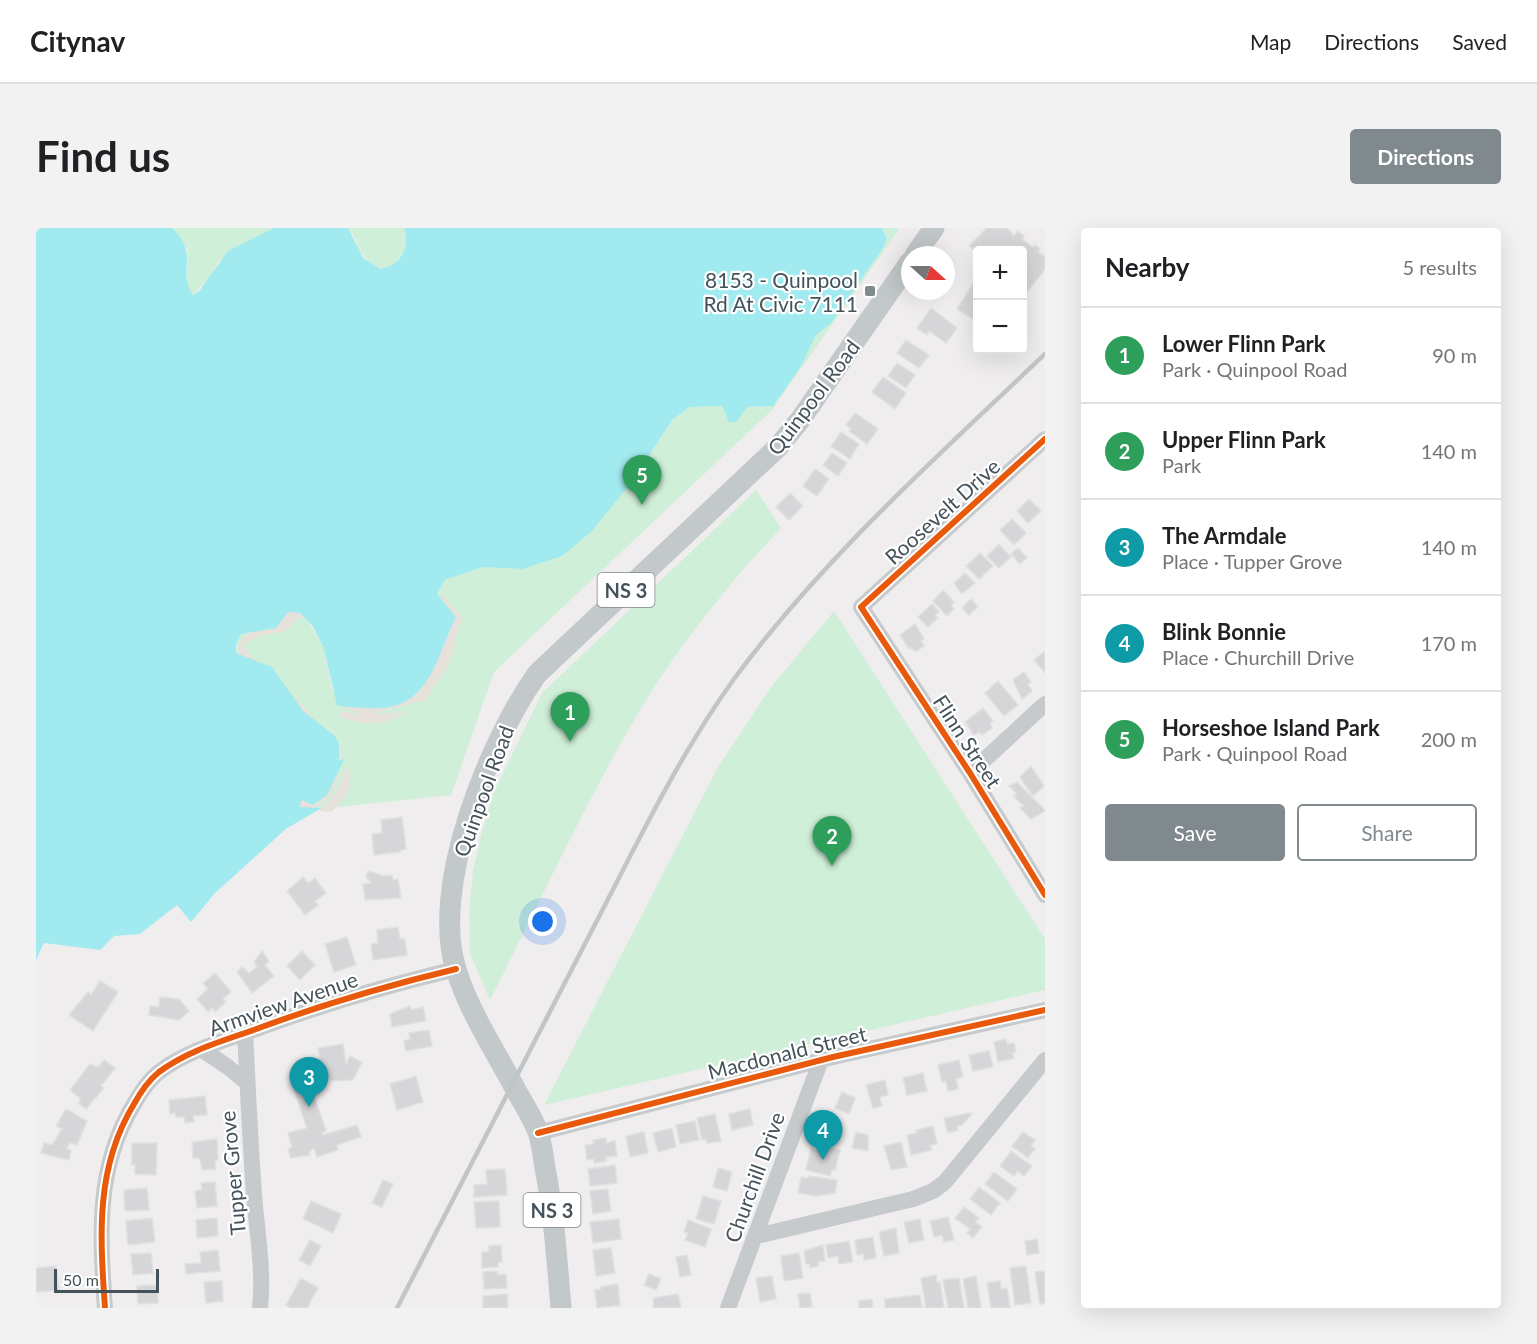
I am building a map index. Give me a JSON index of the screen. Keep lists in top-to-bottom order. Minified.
{"streets":{"main road":["Quinpool Road","NS 3"],"street":["Roosevelt Drive","Flinn Street","Armview Avenue","Macdonald Street","Tupper Grove","Churchill Drive"]},"crossings":[["Quinpool Road","Armview Avenue"],["Quinpool Road","Macdonald Street"],["Roosevelt Drive","Flinn Street"],["Armview Avenue","Tupper Grove"],["Macdonald Street","Churchill Drive"]],"places":{"transit":["8153 - Quinpool Rd At Civic 7111"]},"scale_bar":"50 m","north":"right","page":{"header":"Citynav","nav":["Map","Directions","Saved"],"buttons":["Directions",["Save","Share"]],"title":"Find us","heading":["Nearby","5 results"],"map_buttons":["+","−"],"list":[{"mark":"1","name":"Lower Flinn Park","note":"Park · Quinpool Road","value":"90 m"},{"mark":"2","name":"Upper Flinn Park","note":"Park","value":"140 m"},{"mark":"3","name":"The Armdale","note":"Place · Tupper Grove","value":"140 m"},{"mark":"4","name":"Blink Bonnie","note":"Place · Churchill Drive","value":"170 m"},{"mark":"5","name":"Horseshoe Island Park","note":"Park · Quinpool Road","value":"200 m"}],"pins":["5","1","2","3","4"],"scale":"50 m"}}
